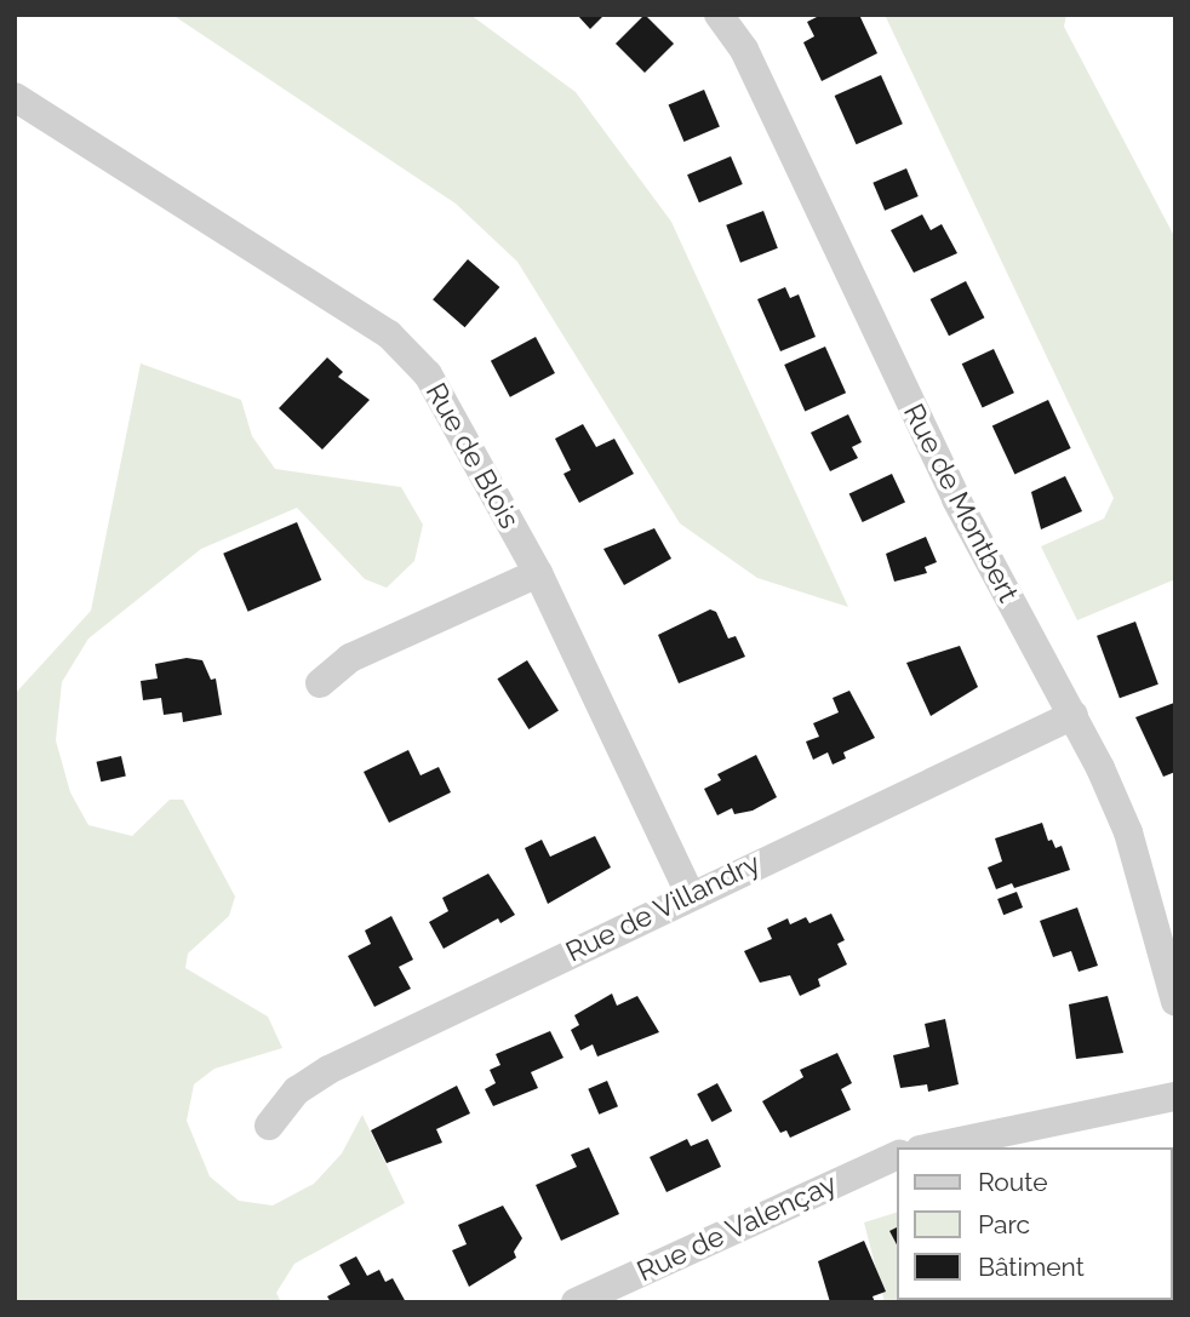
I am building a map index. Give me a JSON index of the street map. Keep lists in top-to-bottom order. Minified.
{"streets":{"street":["Rue de Blois","Rue de Montbert","Rue de Villandry","Rue de Valençay"]},"crossings":[["Rue de Blois","Rue de Villandry"],["Rue de Montbert","Rue de Villandry"]],"legend":["Route","Parc","Bâtiment"]}
